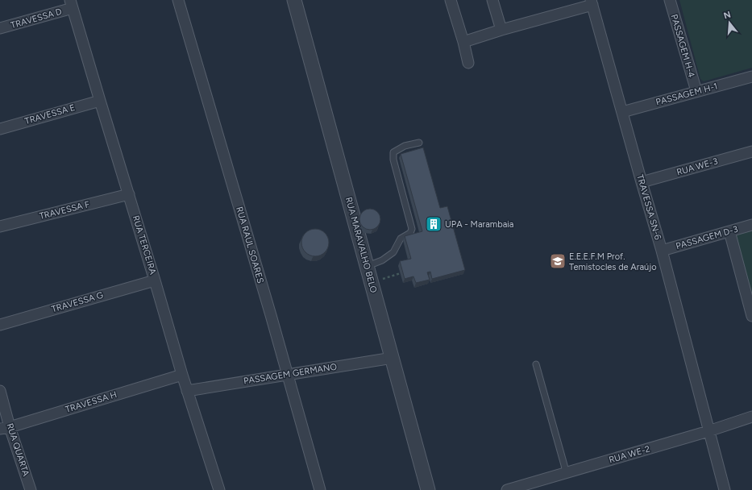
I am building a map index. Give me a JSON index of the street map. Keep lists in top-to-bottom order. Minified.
{"streets":{"street":["TRAVESSA D","PASSAGEM H-4","PASSAGEM H-1","TRAVESSA E","RUA WE-3","TRAVESSA SN-6","TRAVESSA F","PASSAGEM D-3","RUA TERCEIRA","RUA RAUL SOARES","RUA MARAVALHO BELO","TRAVESSA G","PASSAGEM GERMANO","TRAVESSA H","RUA QUARTA","RUA WE-2"]},"crossings":[["TRAVESSA D","RUA TERCEIRA"],["PASSAGEM H-4","PASSAGEM H-1"],["PASSAGEM H-1","TRAVESSA SN-6"],["TRAVESSA E","RUA TERCEIRA"],["RUA WE-3","TRAVESSA SN-6"],["TRAVESSA SN-6","PASSAGEM D-3"],["TRAVESSA SN-6","RUA WE-2"],["TRAVESSA F","RUA TERCEIRA"],["RUA TERCEIRA","TRAVESSA G"],["RUA TERCEIRA","PASSAGEM GERMANO"],["RUA TERCEIRA","TRAVESSA H"],["RUA RAUL SOARES","PASSAGEM GERMANO"],["RUA MARAVALHO BELO","PASSAGEM GERMANO"],["TRAVESSA H","RUA QUARTA"]],"places":{"building":["UPA - Marambaia"],"school or university":["E.E.E.F.M Prof. Temistocles de Araújo"]},"north":"top"}
